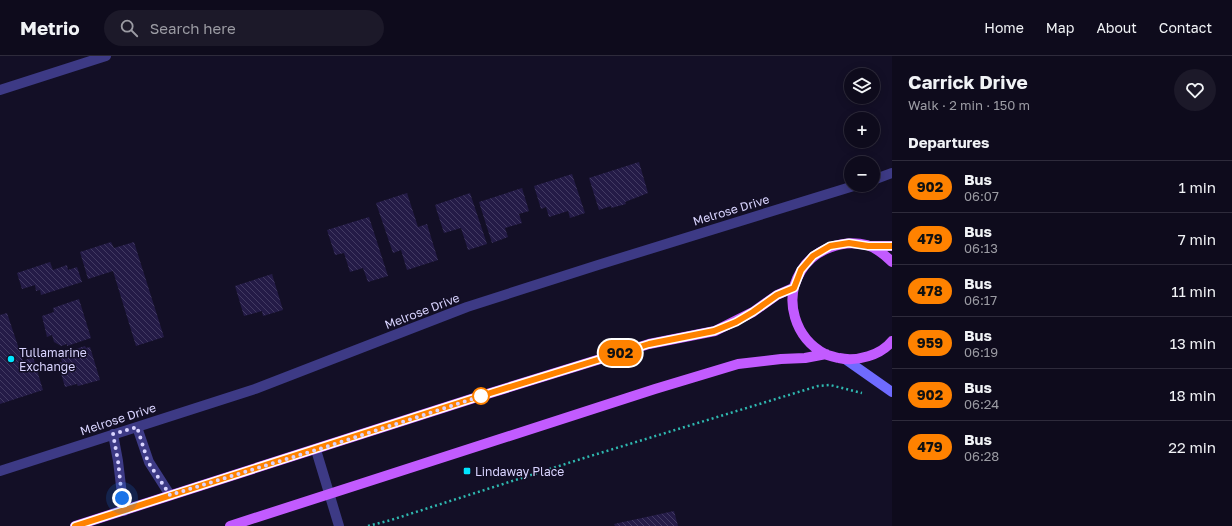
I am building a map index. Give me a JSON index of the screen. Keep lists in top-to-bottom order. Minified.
{"streets":{"street":["Melrose Drive"]},"places":{"other":["Tullamarine Exchange"],"transit":["Lindaway Place"]},"lines":["bus line 902"],"page":{"header":"Metrio","search":"Search here","nav":["Home","Map","About","Contact"],"on_map":"902","heading":[["Carrick Drive","Walk · 2 min · 150 m"],"Departures"],"map_buttons":["+","−"],"list":[{"mark":"902","name":"Bus","note":"06:07","value":"1 min"},{"mark":"479","name":"Bus","note":"06:13","value":"7 min"},{"mark":"478","name":"Bus","note":"06:17","value":"11 min"},{"mark":"959","name":"Bus","note":"06:19","value":"13 min"},{"mark":"902","name":"Bus","note":"06:24","value":"18 min"},{"mark":"479","name":"Bus","note":"06:28","value":"22 min"}]}}
